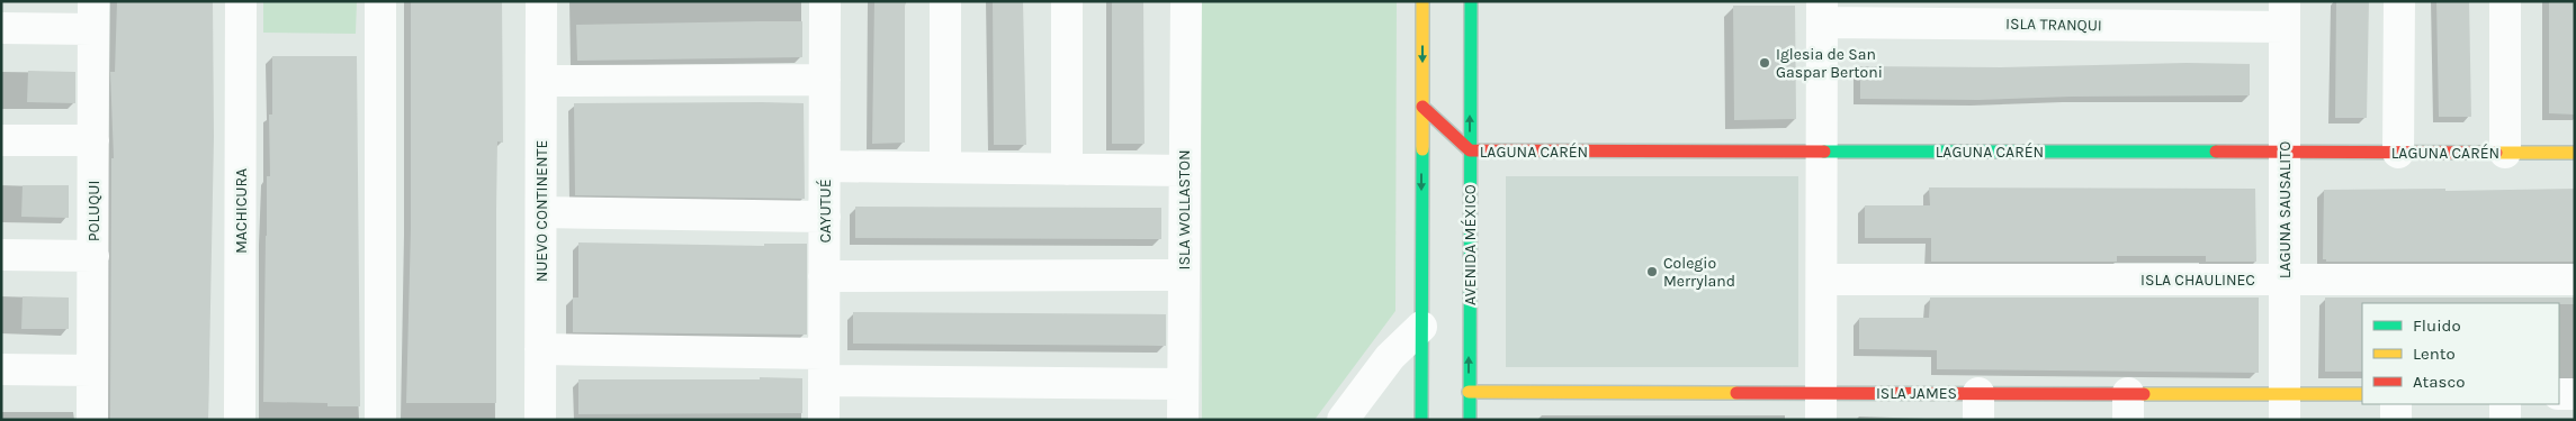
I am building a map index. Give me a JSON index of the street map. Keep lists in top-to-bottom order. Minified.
{"streets":{"street":["ISLA TRANQUI","LAGUNA CARÉN","ISLA WOLLASTON","LAGUNA SAUSALITO","POLUQUI","MACHICURA","NUEVO CONTINENTE","CAYUTUÉ","AVENIDA MÉXICO","ISLA CHAULINEC","ISLA JAMES"]},"crossings":[["ISLA TRANQUI","LAGUNA SAUSALITO"],["LAGUNA CARÉN","LAGUNA SAUSALITO"],["LAGUNA CARÉN","AVENIDA MÉXICO"],["LAGUNA SAUSALITO","ISLA CHAULINEC"],["LAGUNA SAUSALITO","ISLA JAMES"],["AVENIDA MÉXICO","ISLA JAMES"]],"places":["Iglesia de San Gaspar Bertoni","Colegio Merryland"],"legend":["Fluido","Lento","Atasco"]}
